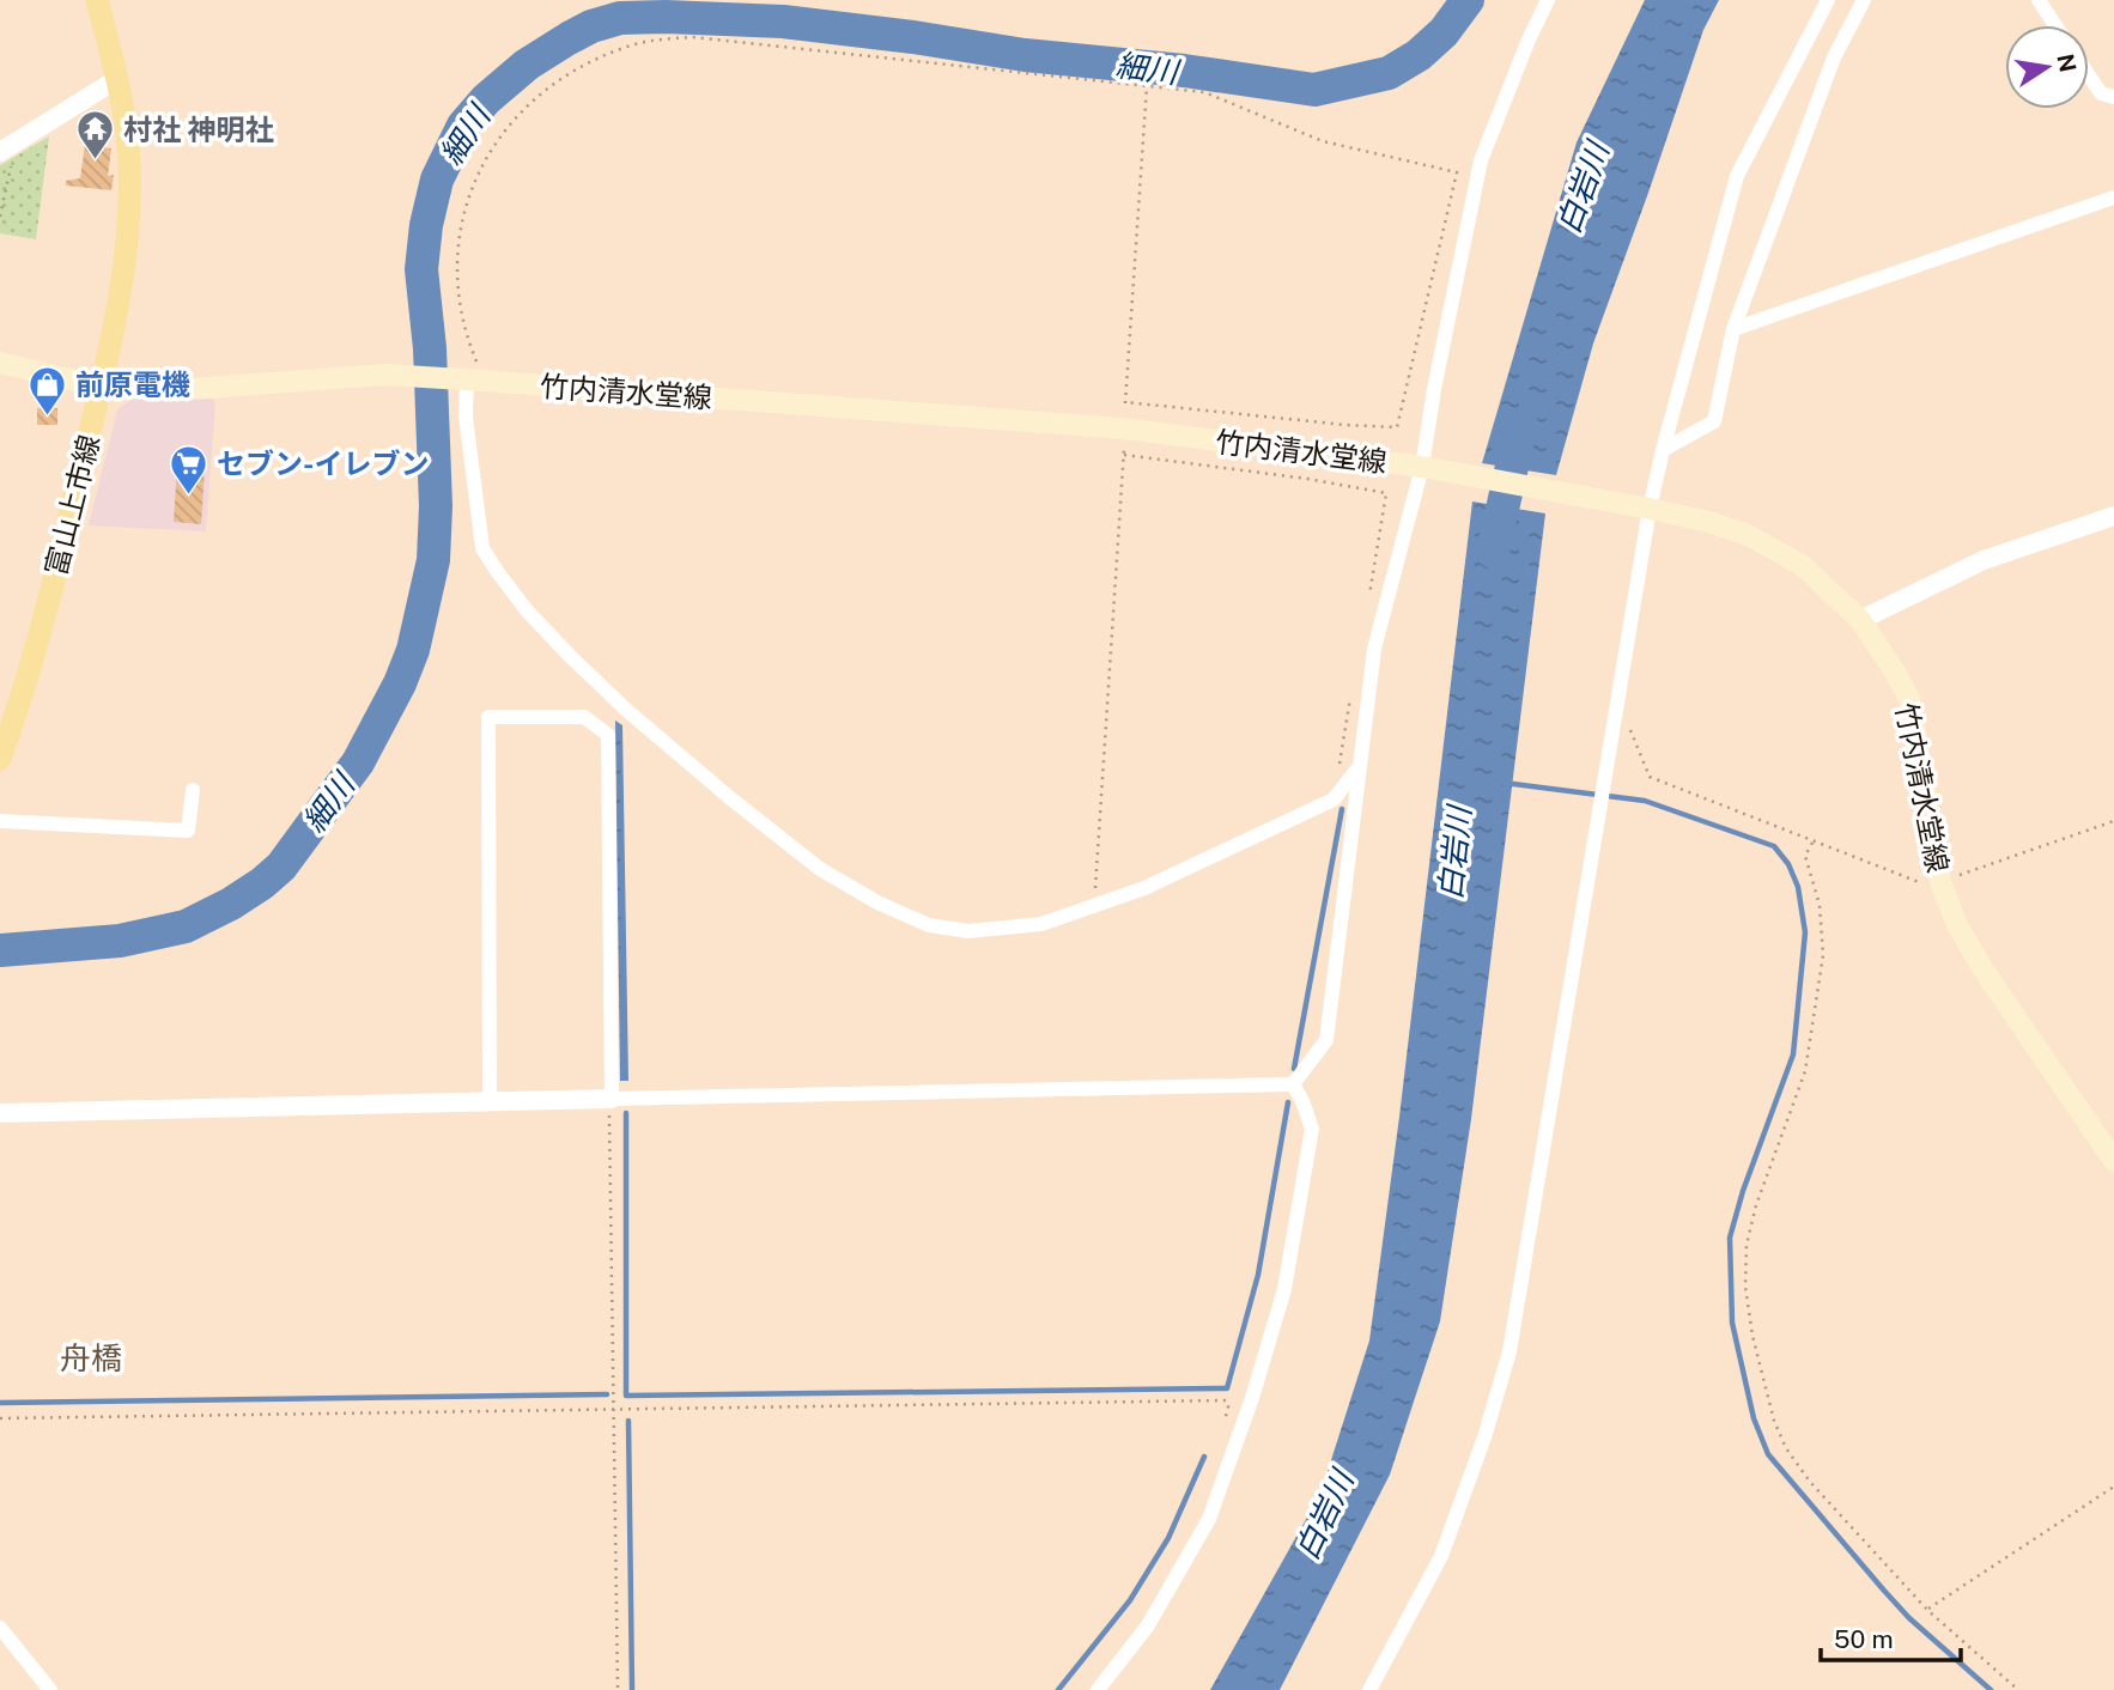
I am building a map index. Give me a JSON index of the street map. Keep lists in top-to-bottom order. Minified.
{"streets":{"main road":["竹内清水堂線","富山上市線"]},"crossings":[["竹内清水堂線","富山上市線"]],"districts":["舟橋"],"water":["細川","白岩川"],"places":{"temple":["村社 神明社"],"shop":["前原電機"],"supermarket":["セブン-イレブン"]},"scale_bar":"50 m","north":"right"}
